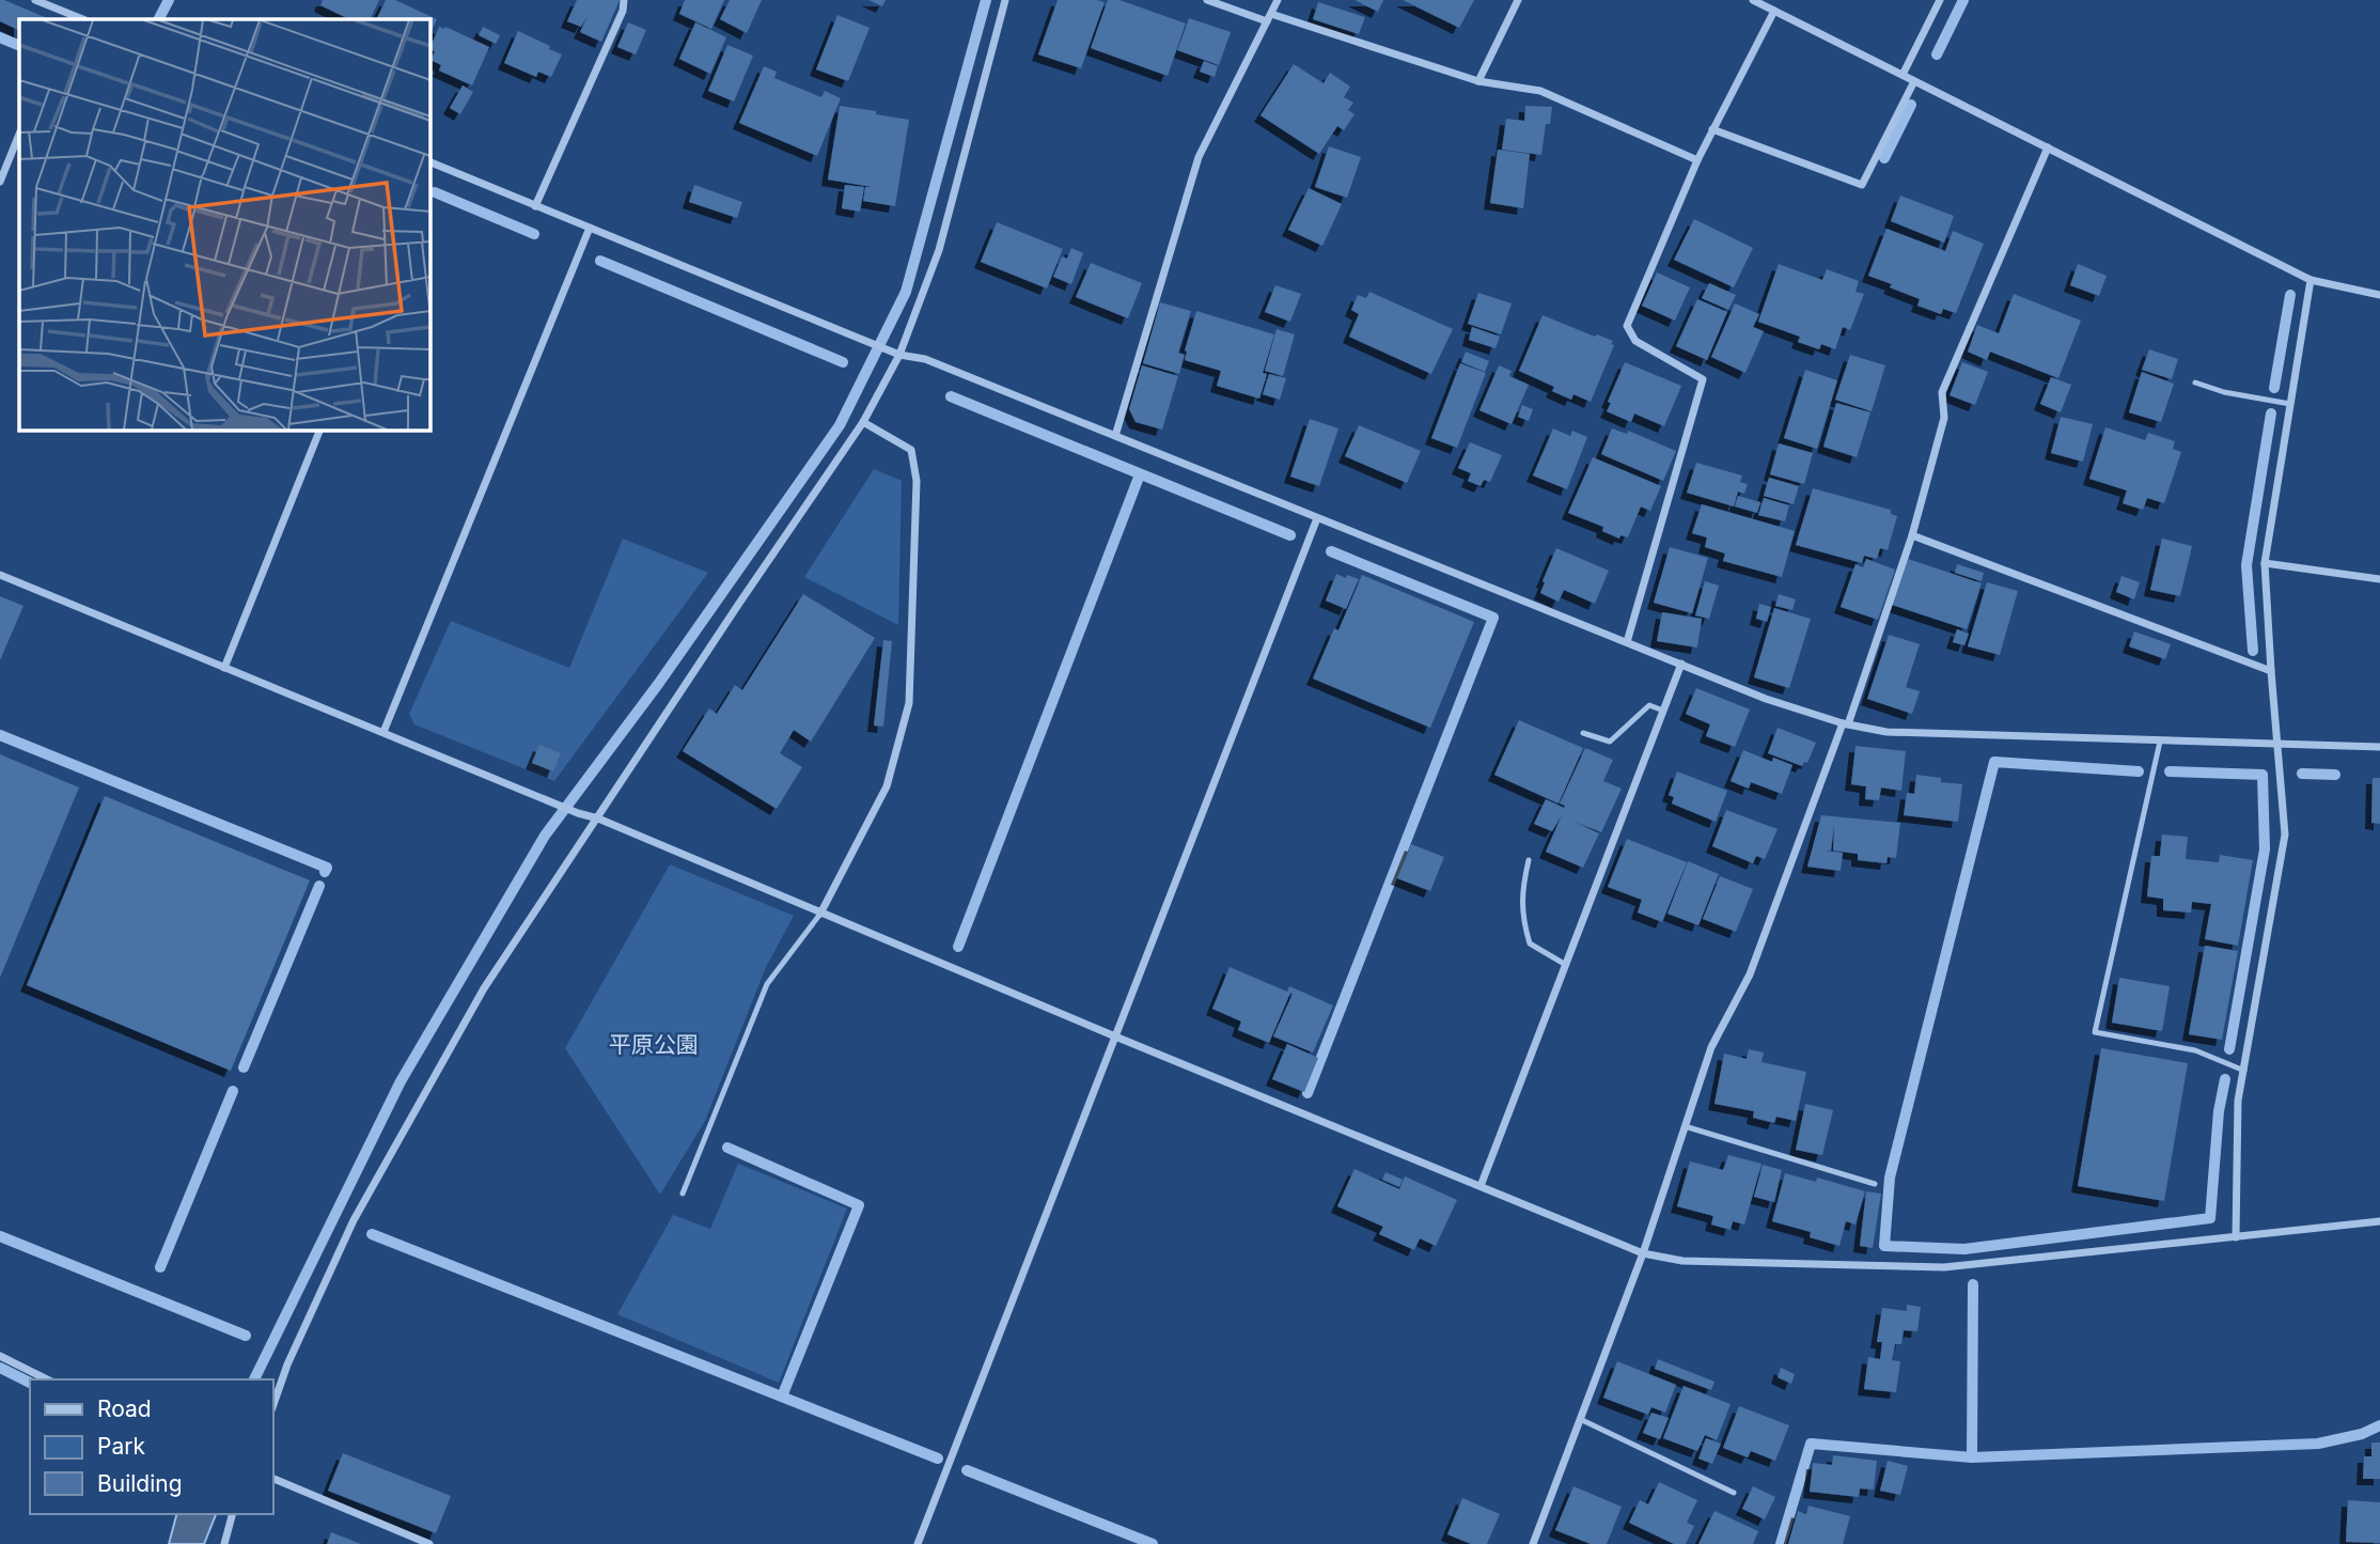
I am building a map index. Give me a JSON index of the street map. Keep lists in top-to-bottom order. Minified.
{"parks":["平原公園"],"legend":["Road","Park","Building"]}
